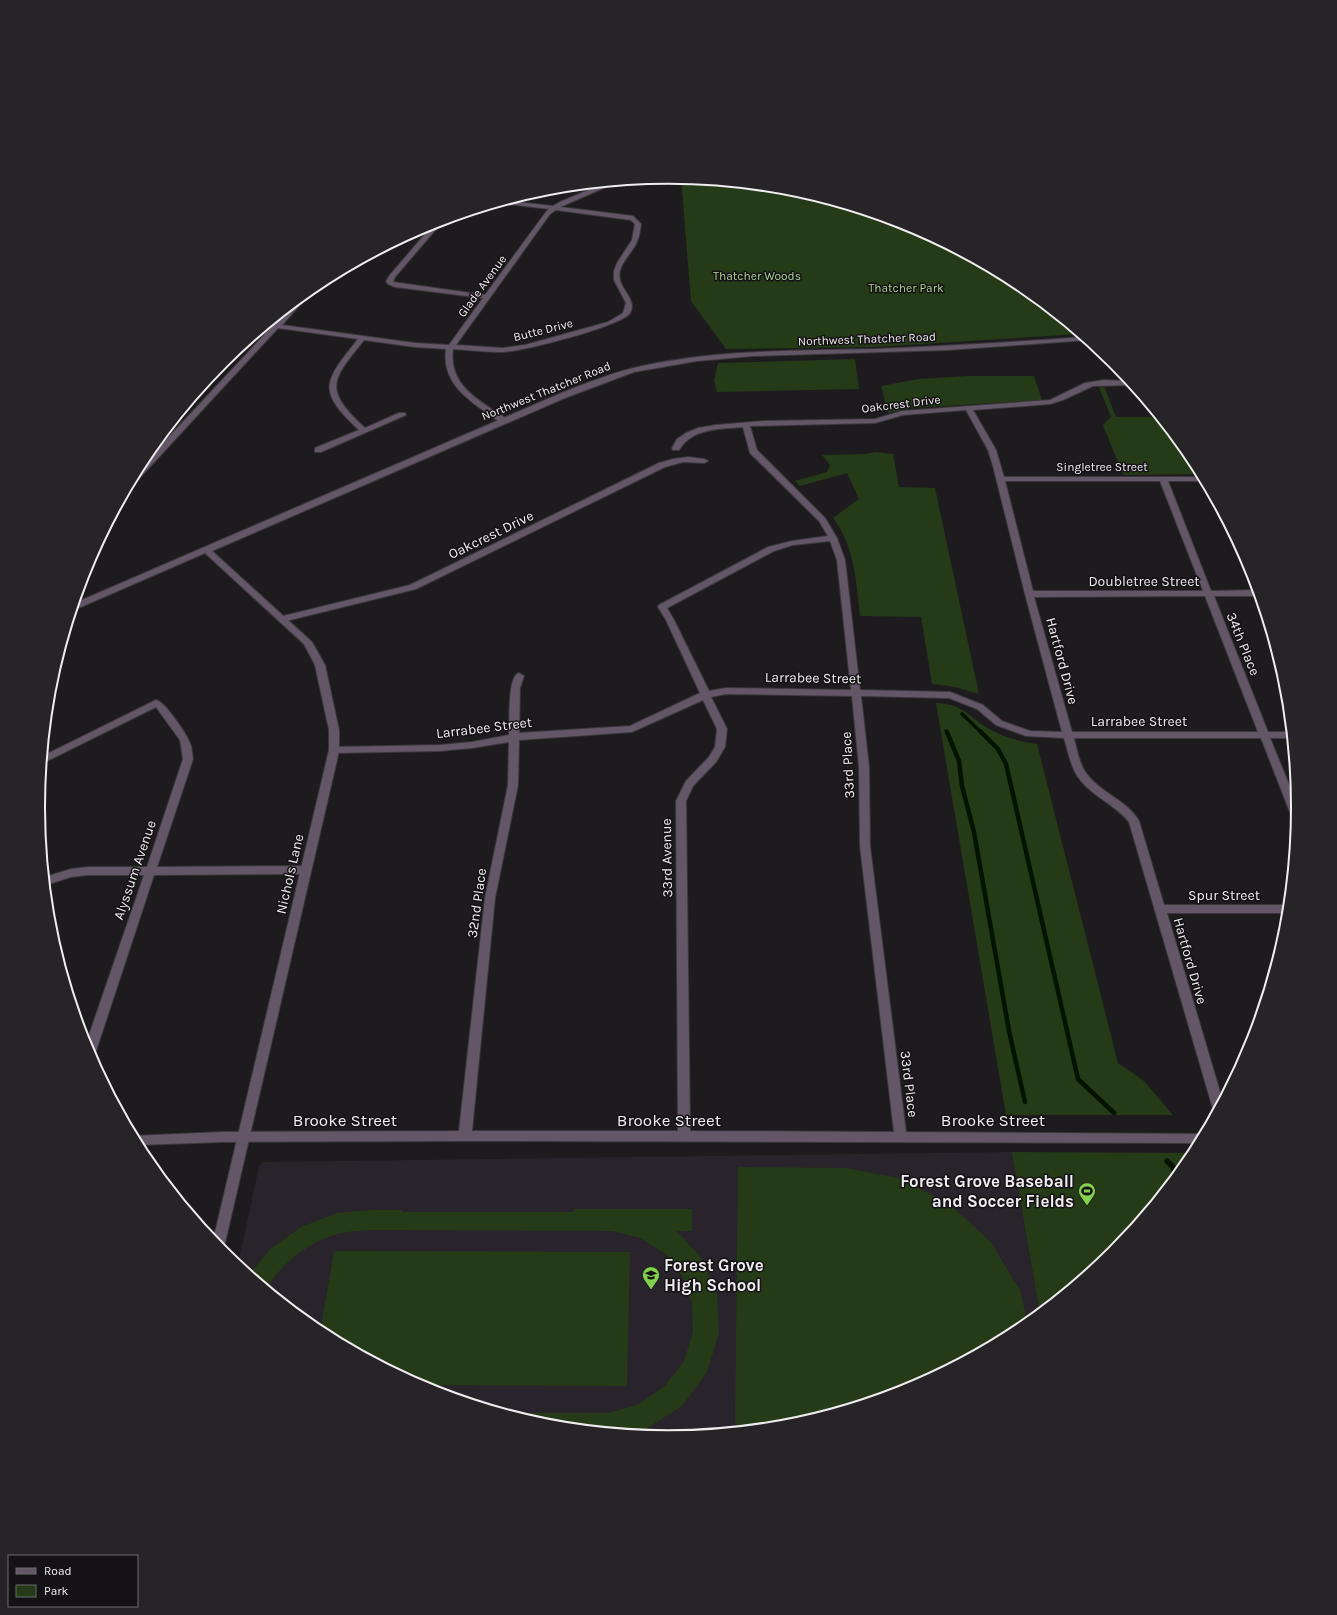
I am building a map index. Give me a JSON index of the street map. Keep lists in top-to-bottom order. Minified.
{"streets":{"street":["Glade Avenue","Butte Drive","Northwest Thatcher Road","Oakcrest Drive","Singletree Street","Doubletree Street","34th Place","Hartford Drive","Larrabee Street","33rd Place","33rd Avenue","Alyssum Avenue","Nichols Lane","Spur Street","32nd Place","Brooke Street"]},"crossings":[["Glade Avenue","Butte Drive"],["Northwest Thatcher Road","Nichols Lane"],["Oakcrest Drive","Hartford Drive"],["Oakcrest Drive","33rd Place"],["Oakcrest Drive","Nichols Lane"],["Singletree Street","34th Place"],["Singletree Street","Hartford Drive"],["Doubletree Street","34th Place"],["Doubletree Street","Hartford Drive"],["34th Place","Larrabee Street"],["Hartford Drive","Larrabee Street"],["Hartford Drive","Spur Street"],["Larrabee Street","33rd Place"],["Larrabee Street","33rd Avenue"],["Larrabee Street","Nichols Lane"],["Larrabee Street","32nd Place"],["33rd Place","33rd Avenue"],["33rd Place","Brooke Street"],["33rd Avenue","Brooke Street"],["Nichols Lane","Brooke Street"],["32nd Place","Brooke Street"]],"parks":["Thatcher Woods","Thatcher Park"],"places":{"sports":["Forest Grove Baseball and Soccer Fields"],"school or university":["Forest Grove High School"]},"legend":["Road","Park"]}
